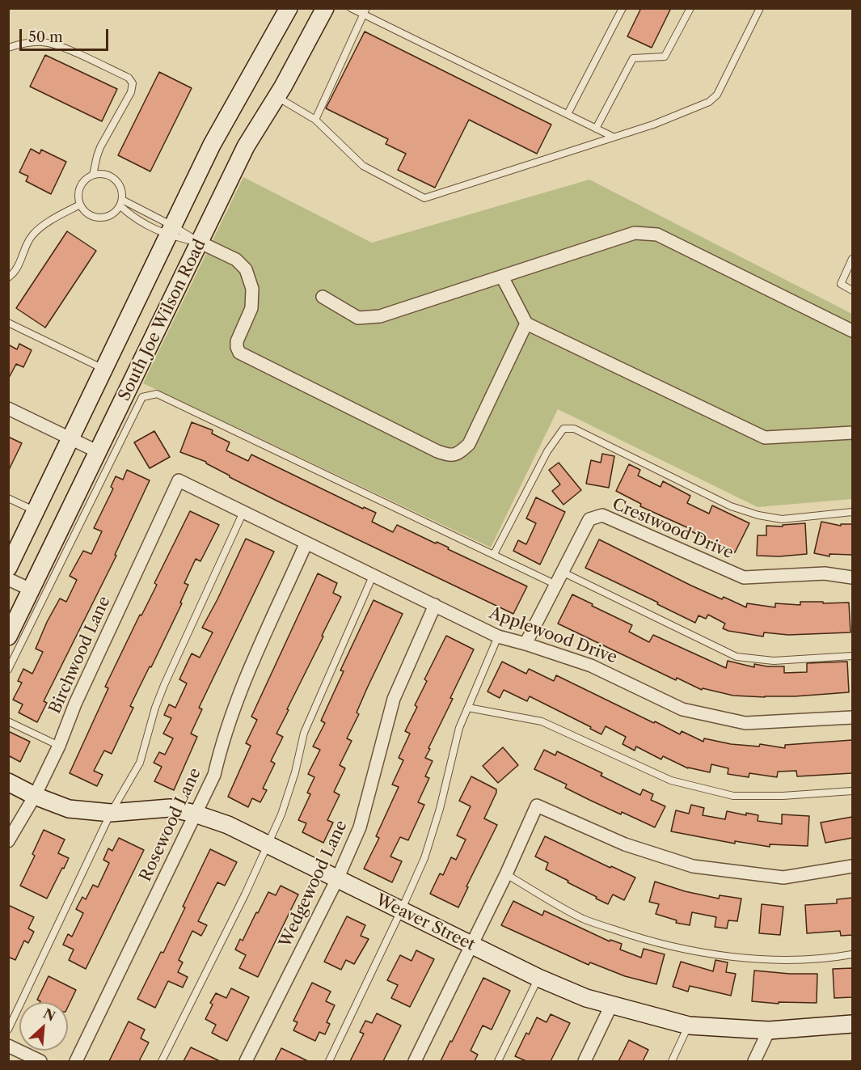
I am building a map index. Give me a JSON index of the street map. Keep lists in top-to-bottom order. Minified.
{"streets":{"main road":["South Joe Wilson Road","Weaver Street"],"street":["Crestwood Drive","Applewood Drive","Birchwood Lane","Rosewood Lane","Wedgewood Lane"]},"crossings":[["Crestwood Drive","Applewood Drive"],["Applewood Drive","Birchwood Lane"],["Applewood Drive","Rosewood Lane"],["Applewood Drive","Wedgewood Lane"],["Birchwood Lane","Weaver Street"],["Rosewood Lane","Weaver Street"],["Wedgewood Lane","Weaver Street"]],"scale_bar":"50 m","north":"top right"}
